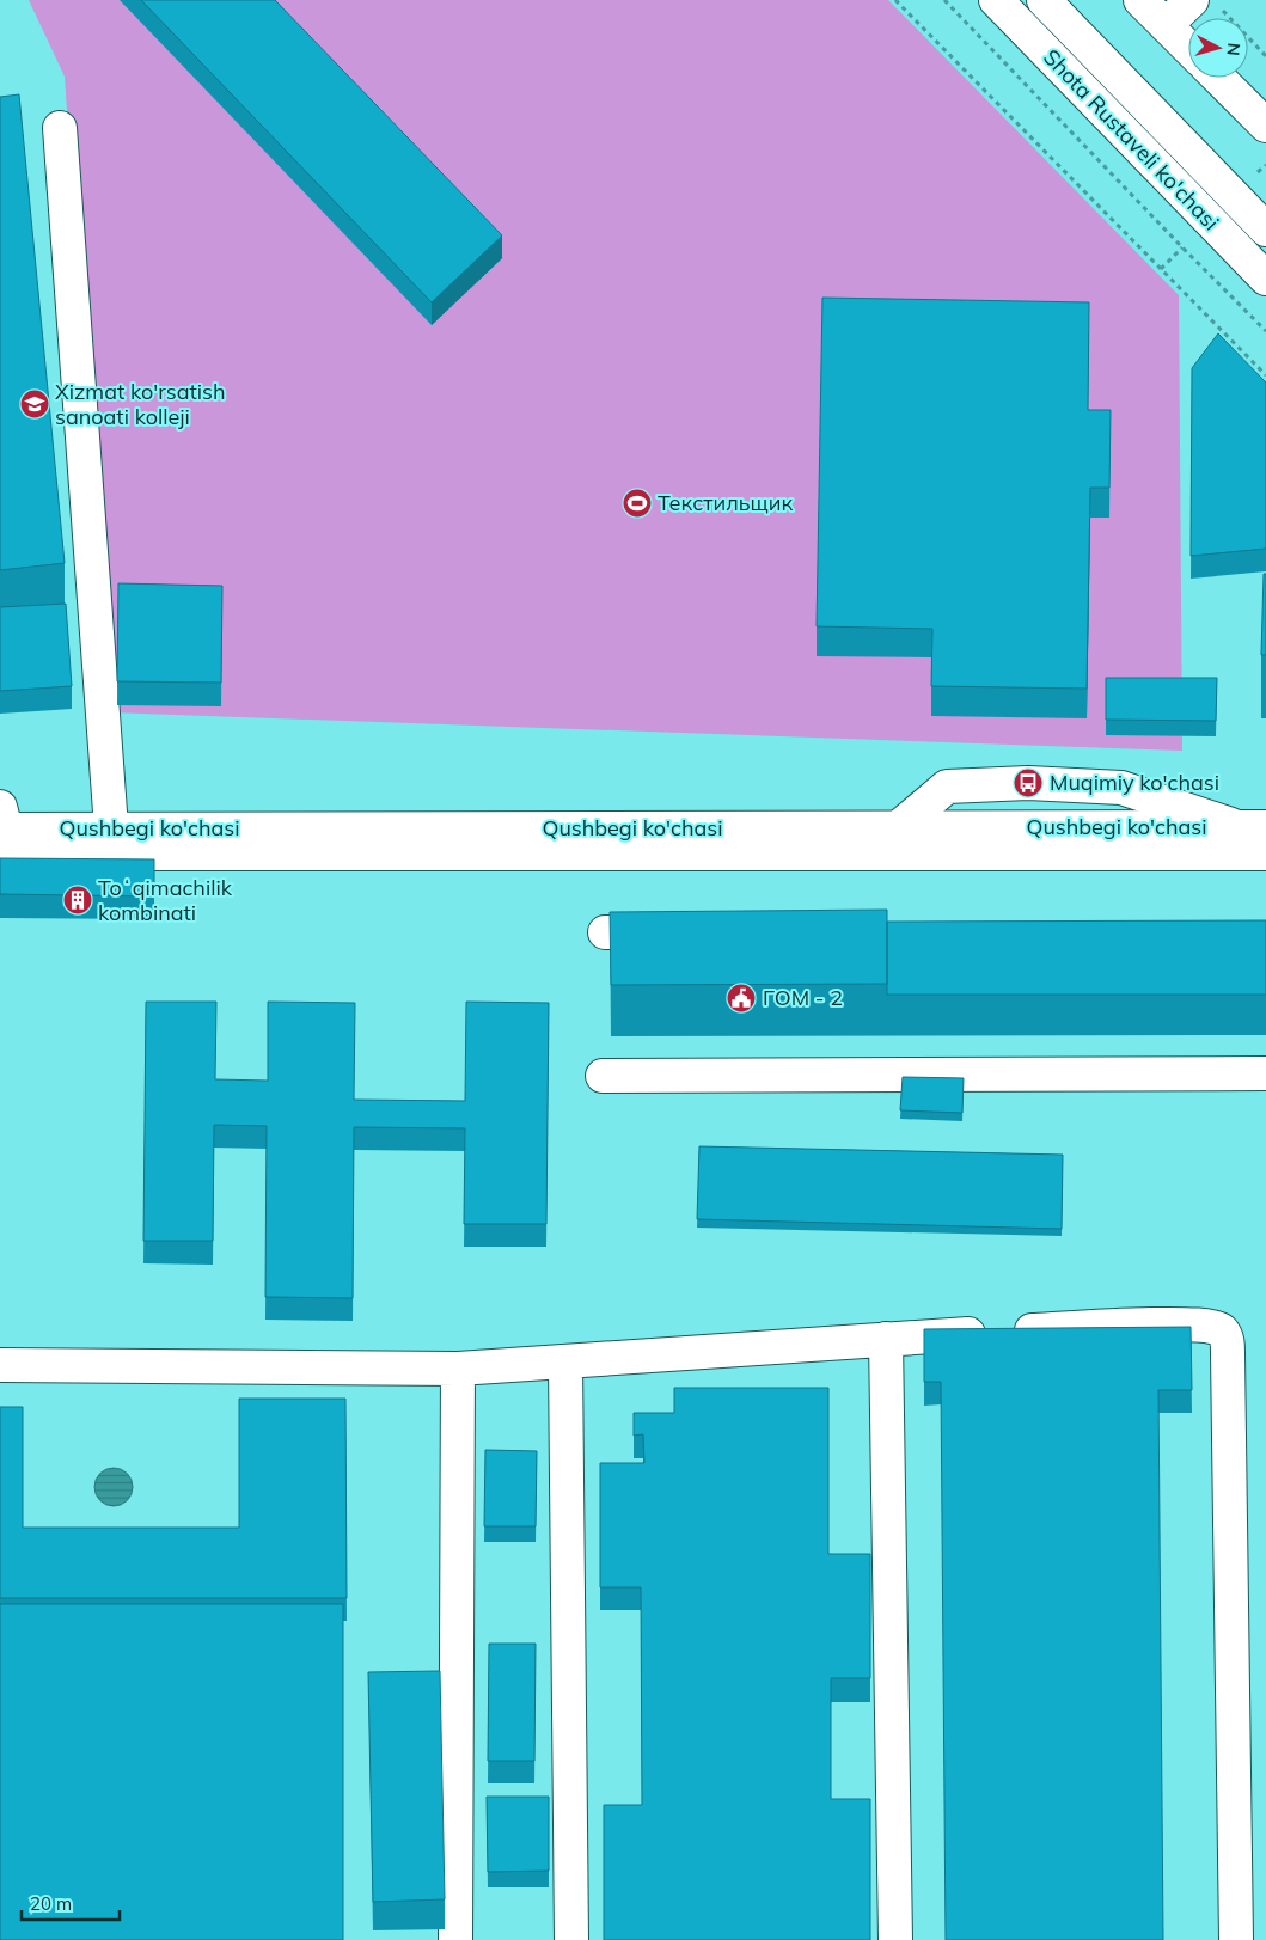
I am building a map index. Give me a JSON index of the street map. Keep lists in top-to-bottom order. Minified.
{"streets":{"main road":["Shota Rustaveli ko'chasi","Qushbegi ko'chasi"]},"places":{"school or university":["Xizmat ko'rsatish sanoati kolleji"],"sports":["Текстильщик"],"bus stop":["Muqimiy ko'chasi"],"building":["Toʻqimachilik kombinati"],"public building":["ГОМ - 2"]},"scale_bar":"20 m","north":"right"}
